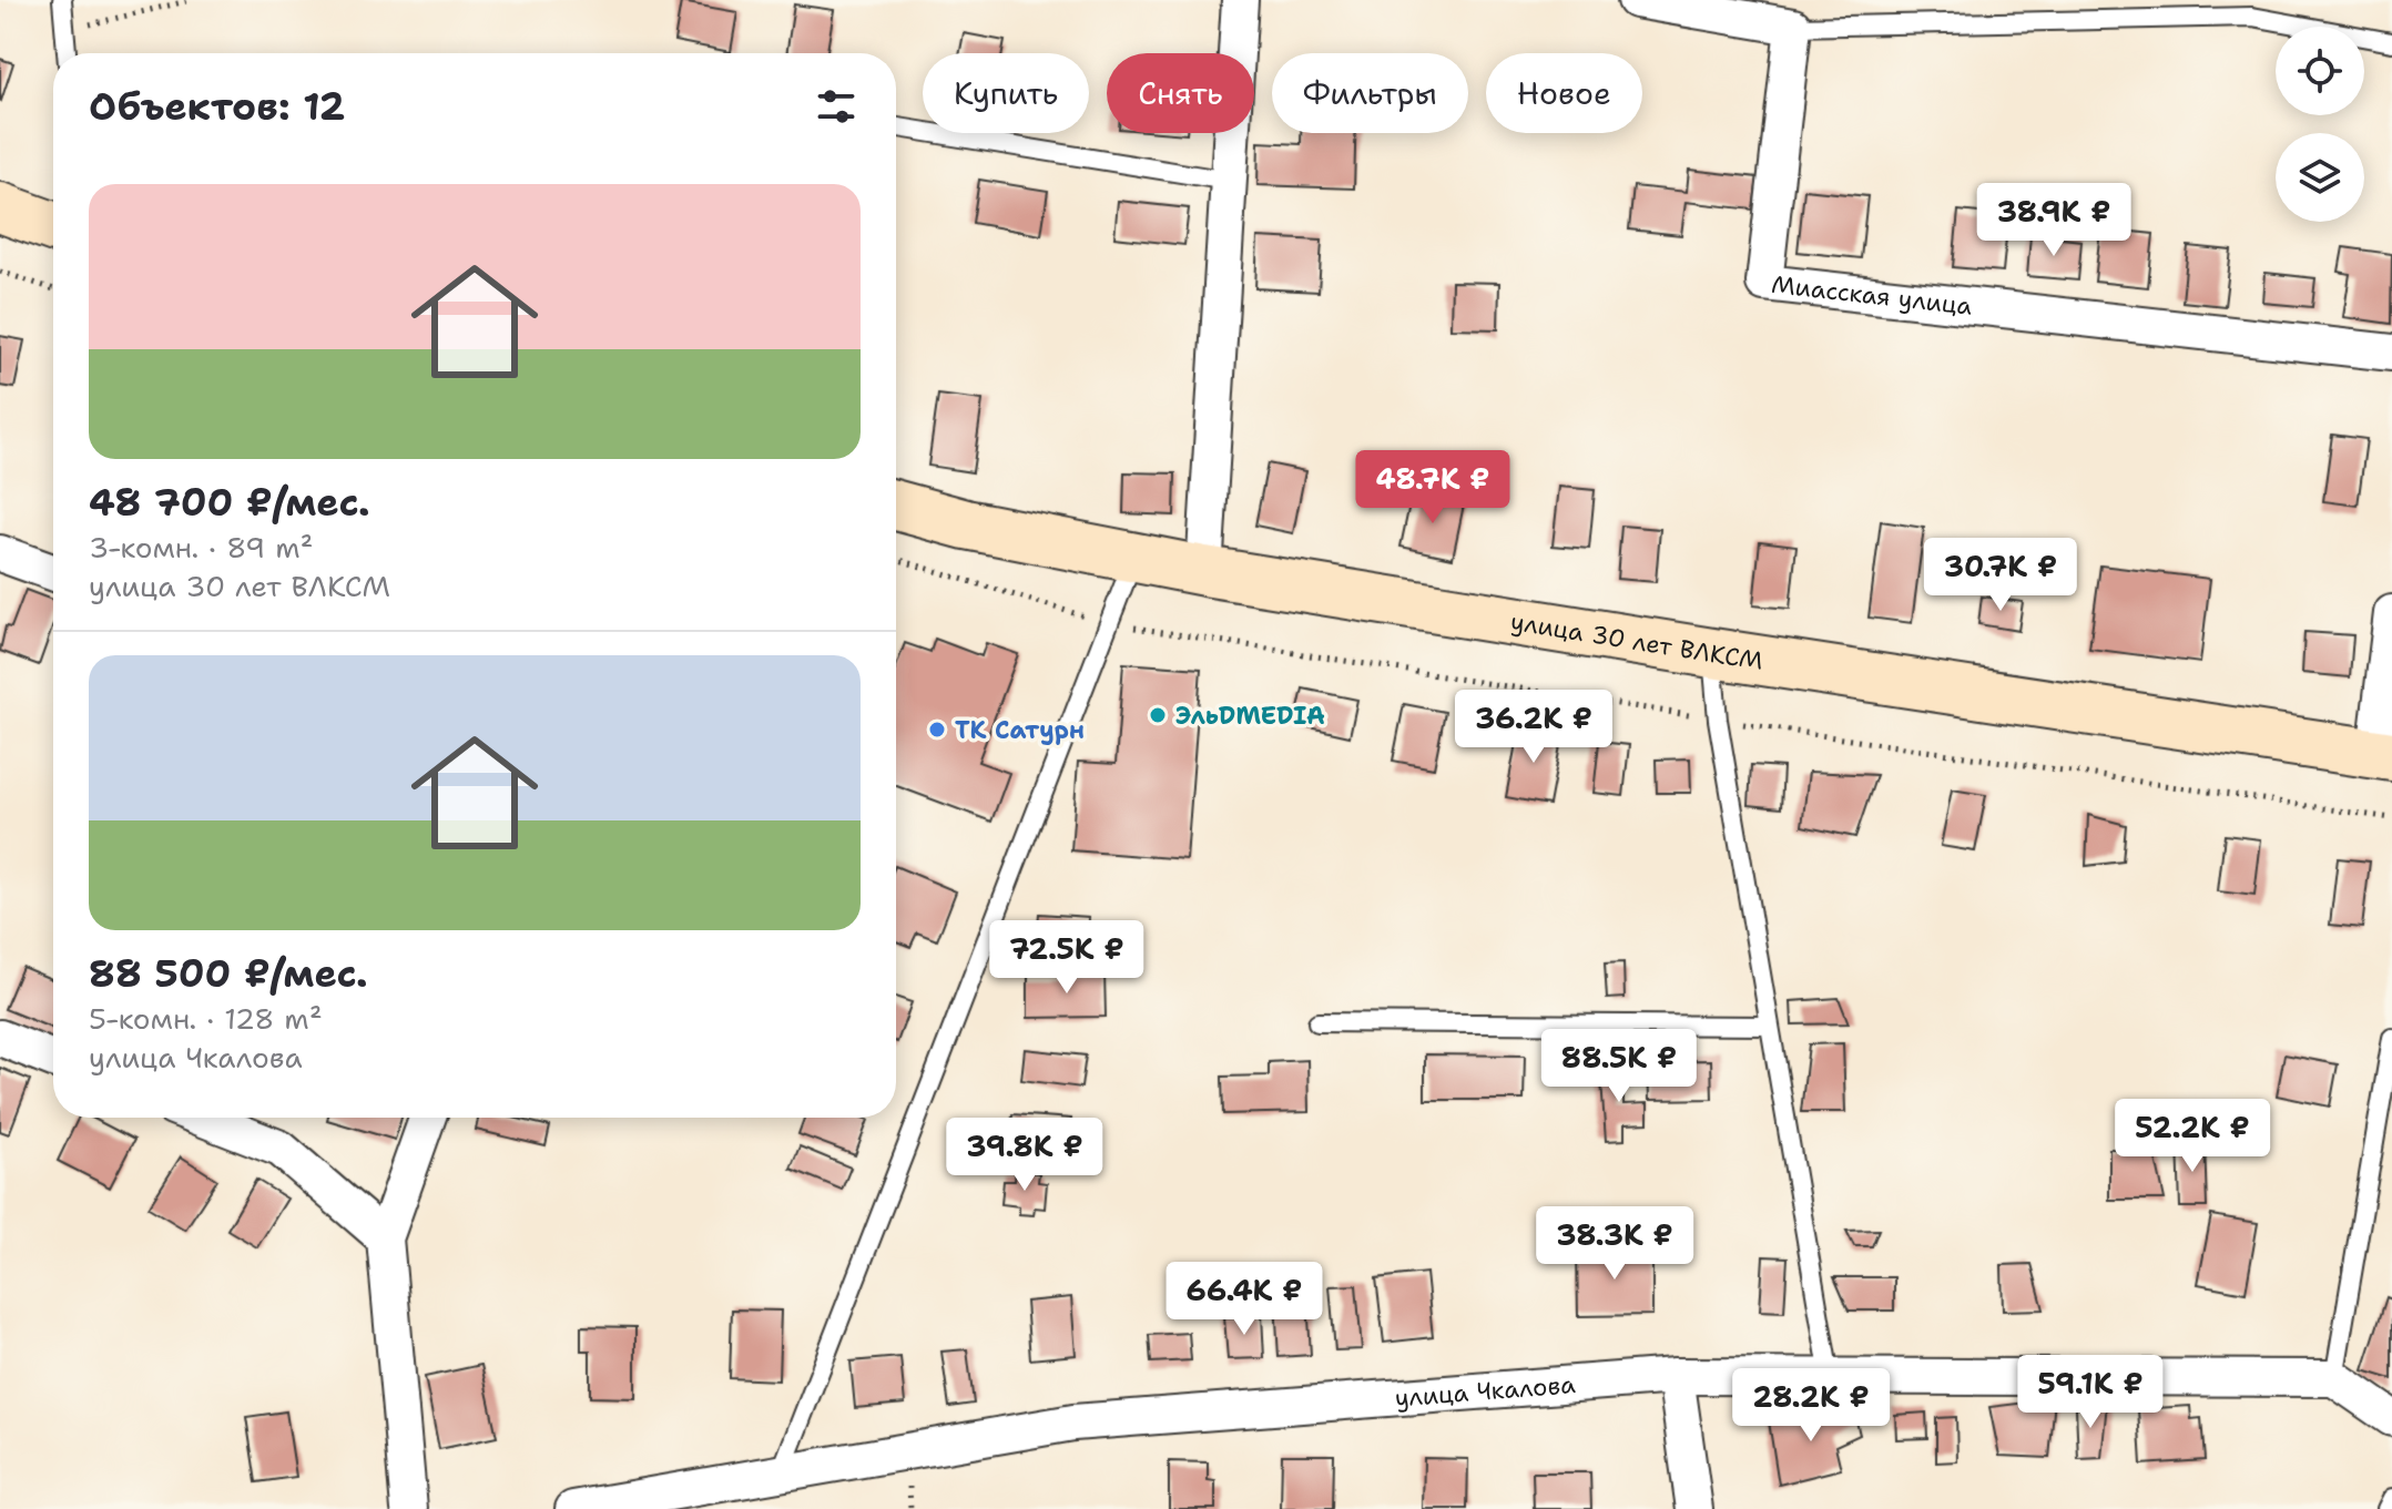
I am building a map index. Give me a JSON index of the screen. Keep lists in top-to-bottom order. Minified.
{"streets":{"main road":["улица 30 лет ВЛКСМ"],"street":["Миасская улица","улица Чкалова"]},"places":["ЭльDMEDIA","ТК Сатурн"],"page":{"chip":["Купить","Снять","Фильтры","Новое"],"heading":"Объектов: 12","list":[{"name":"48 700 ₽/мес.","note":"3-комн. · 89 m² · улица 30 лет ВЛКСМ"},{"name":"88 500 ₽/мес.","note":"5-комн. · 128 m² · улица Чкалова"}],"price":["38.9K ₽","48.7K ₽","30.7K ₽","36.2K ₽","72.5K ₽","88.5K ₽","52.2K ₽","39.8K ₽","38.3K ₽","66.4K ₽","59.1K ₽","28.2K ₽"]}}
